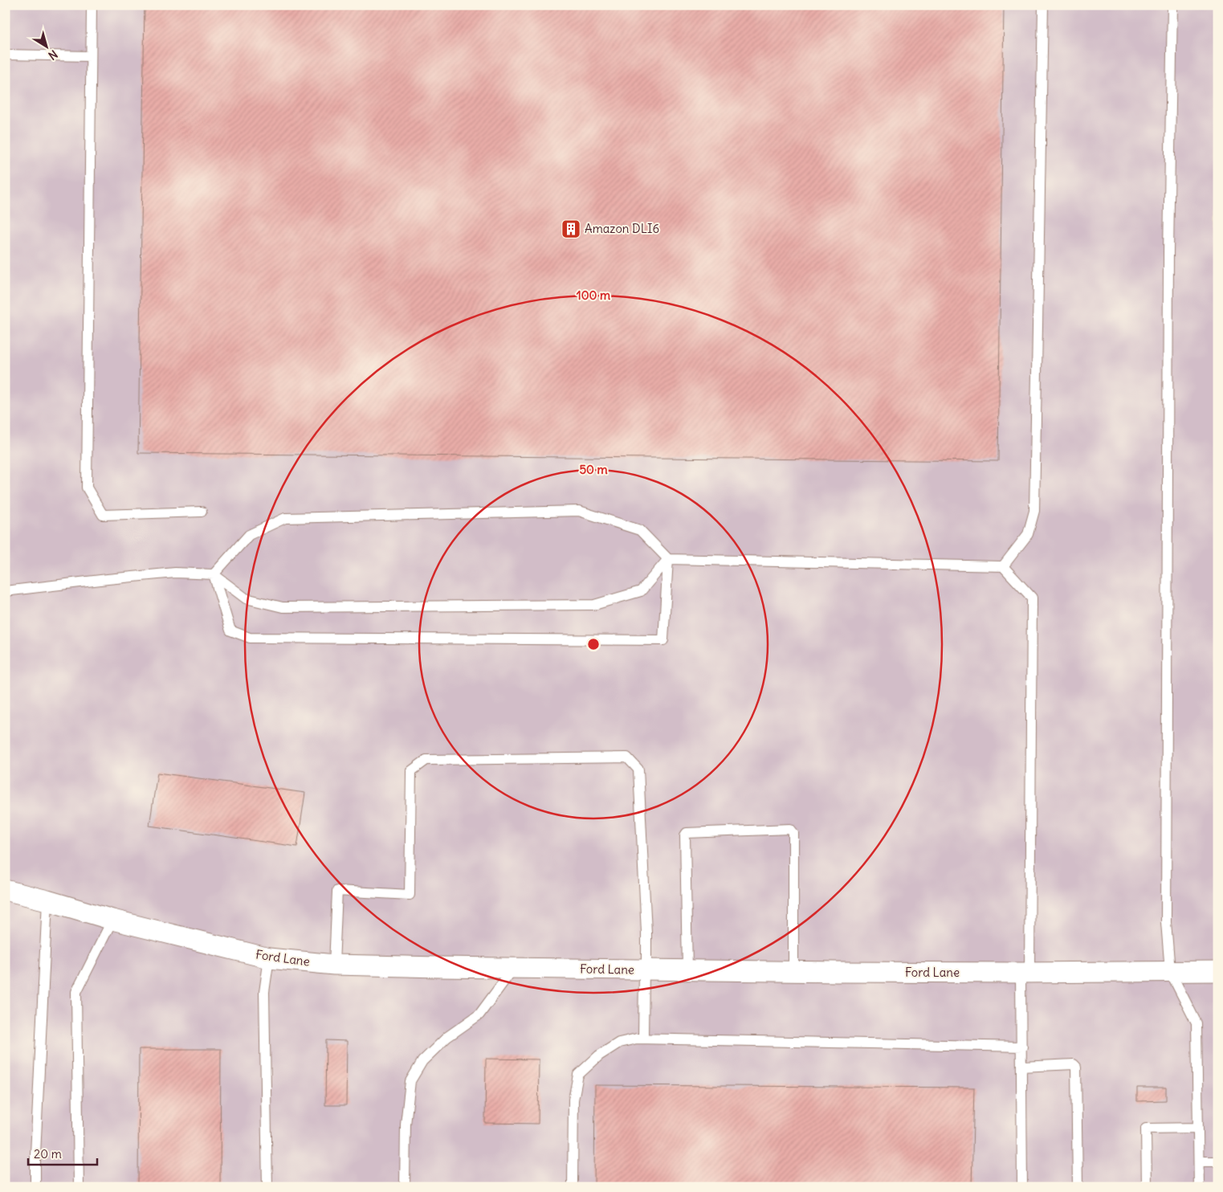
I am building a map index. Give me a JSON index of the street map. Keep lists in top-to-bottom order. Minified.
{"streets":{"street":["Ford Lane"]},"places":{"building":["Amazon DLI6"]},"scale_bar":"20 m","north":"bottom right","rings":["100 m","50 m"]}
